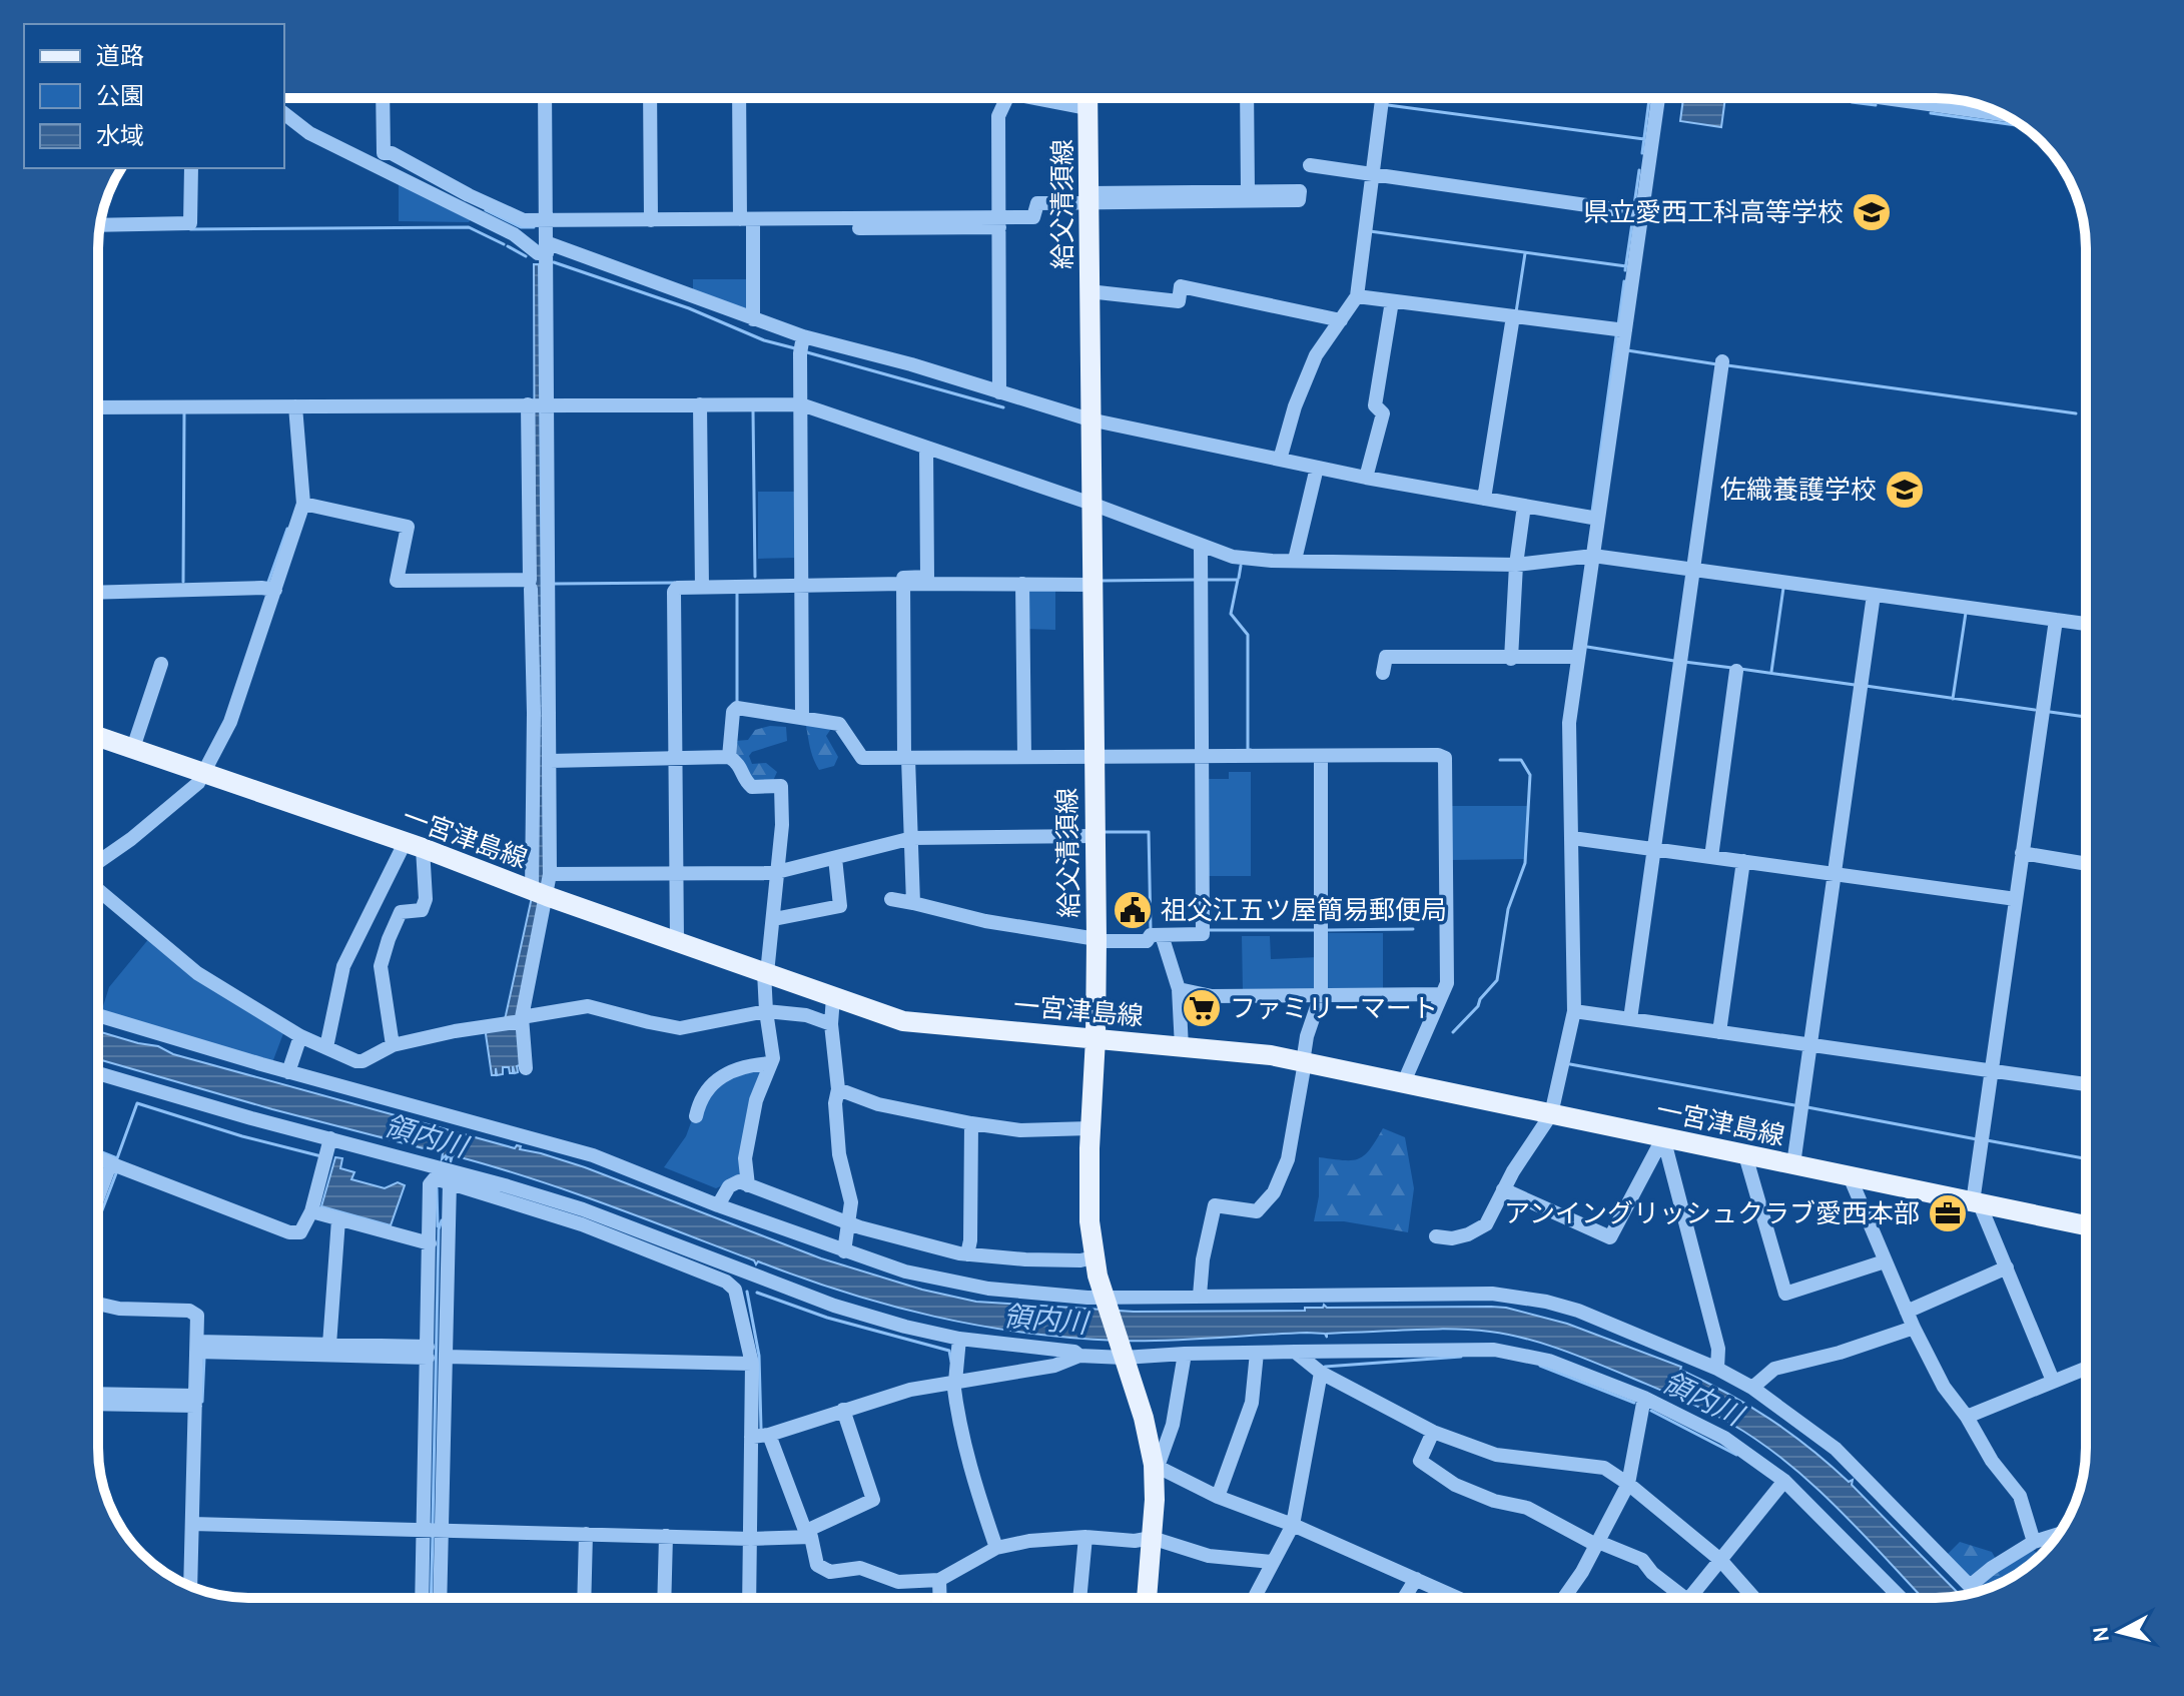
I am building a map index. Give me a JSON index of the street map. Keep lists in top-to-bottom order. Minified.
{"streets":{"main road":["給父清須線","一宮津島線"]},"crossings":[["給父清須線","一宮津島線"]],"water":["領内川"],"places":{"school or university":["県立愛西工科高等学校","佐織養護学校"],"public building":["祖父江五ツ屋簡易郵便局"],"supermarket":["ファミリーマート"],"office":["アンイングリッシュクラブ愛西本部"]},"legend":["道路","公園","水域"],"north":"left"}
